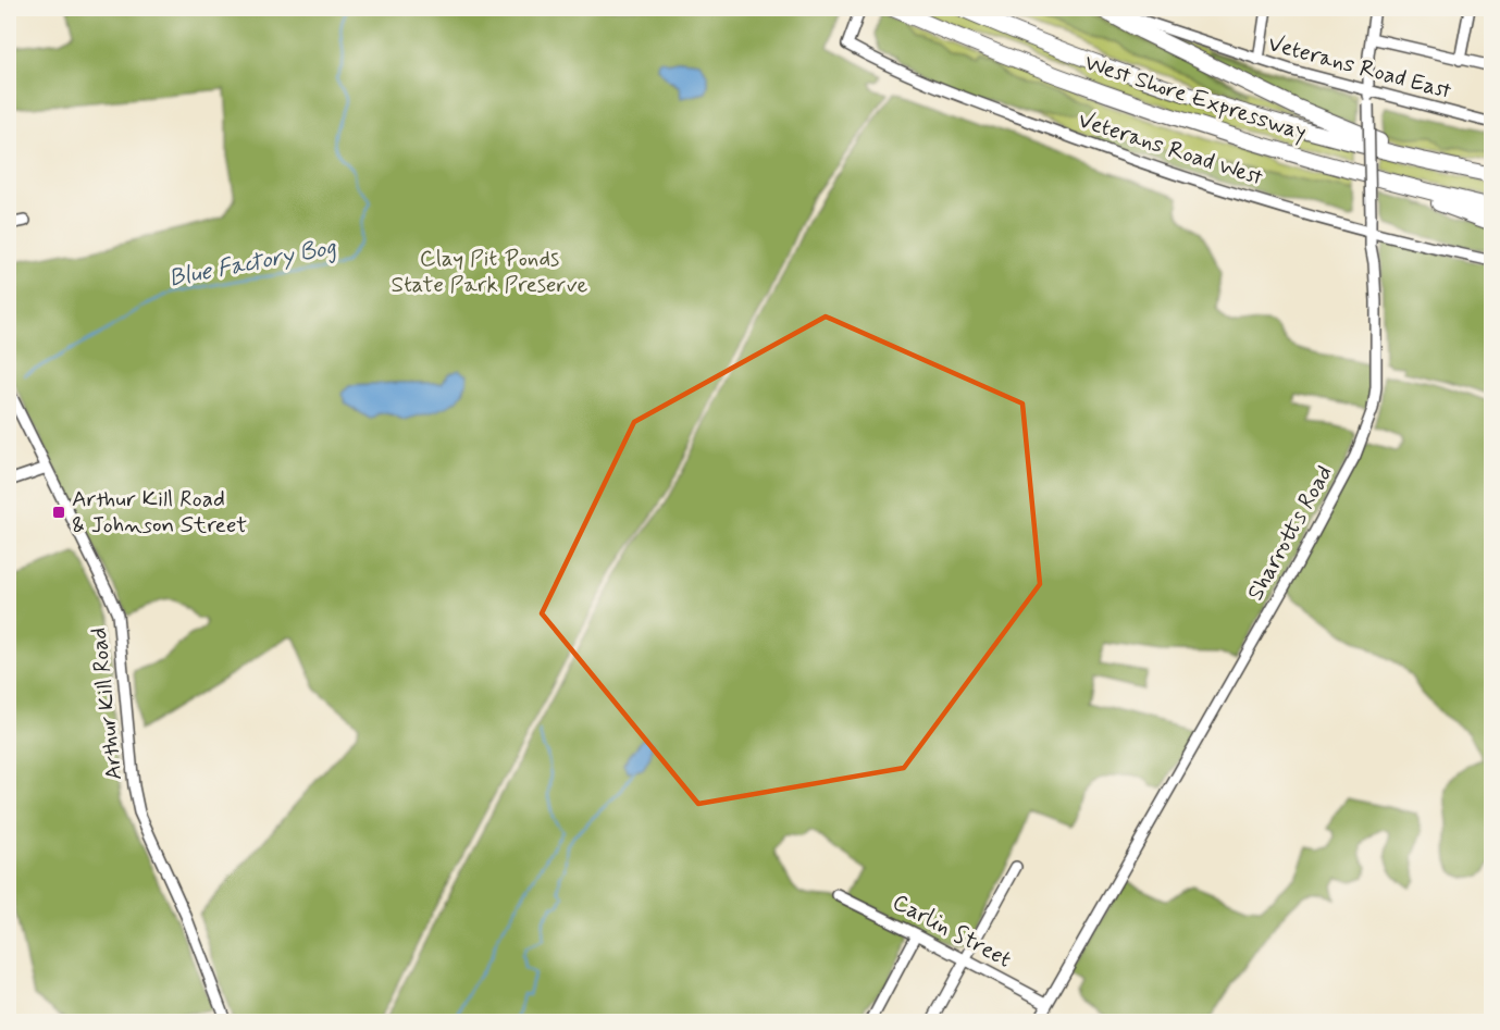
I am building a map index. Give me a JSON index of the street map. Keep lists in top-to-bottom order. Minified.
{"streets":{"highway":["West Shore Expressway"],"street":["Veterans Road East","Veterans Road West","Sharrotts Road","Arthur Kill Road","Carlin Street"]},"crossings":[["Veterans Road East","Sharrotts Road"],["Veterans Road West","Sharrotts Road"],["Sharrotts Road","Carlin Street"]],"water":["Blue Factory Bog"],"parks":["Clay Pit Ponds State Park Preserve"],"places":{"transit":["Arthur Kill Road & Johnson Street"]}}
